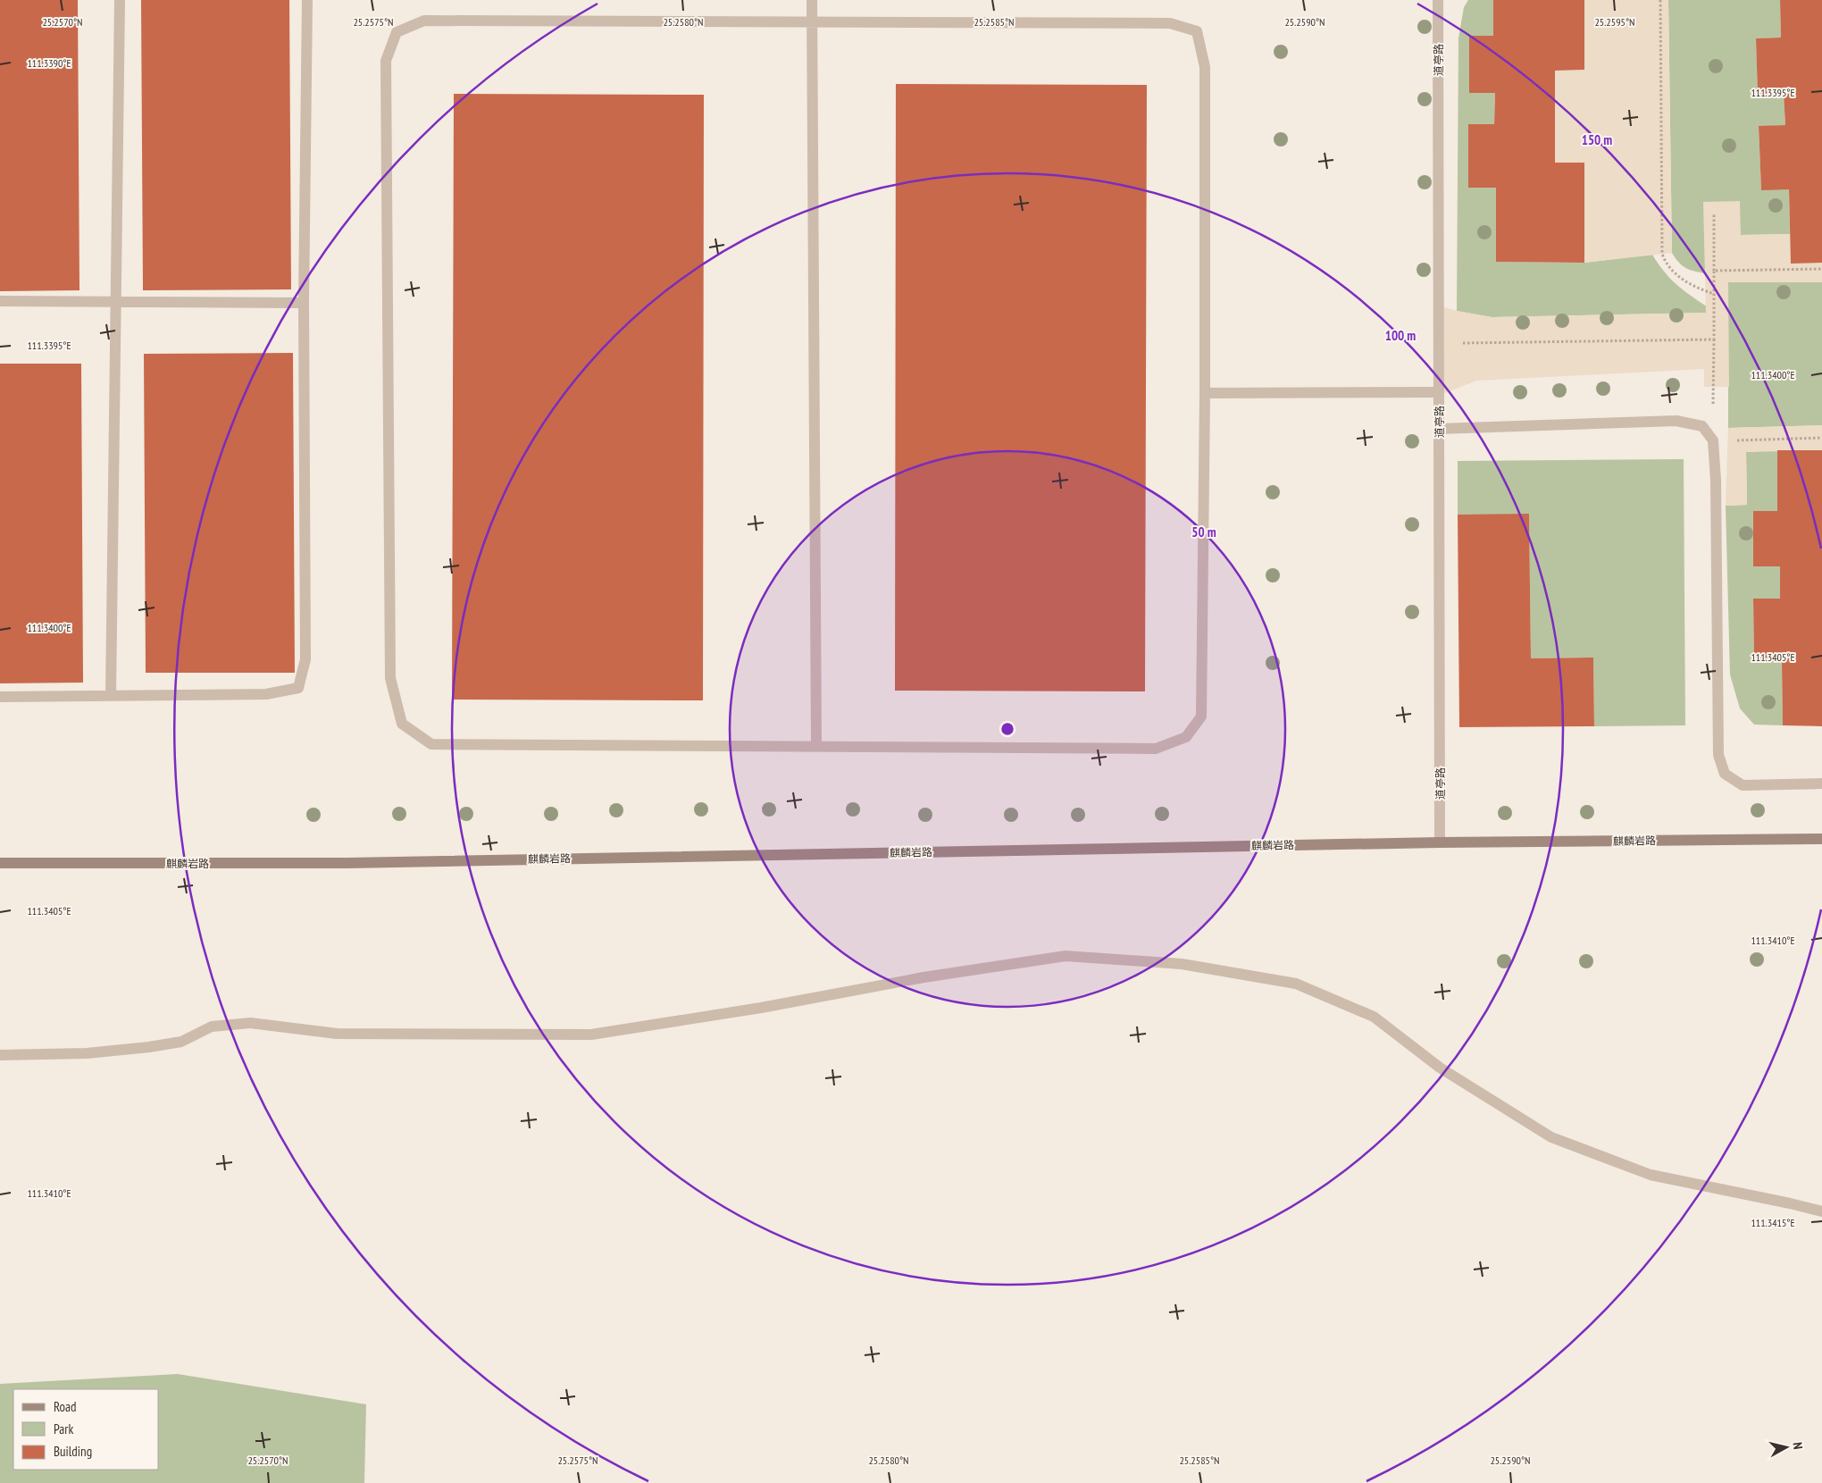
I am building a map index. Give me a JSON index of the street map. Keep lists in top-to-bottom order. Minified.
{"streets":{"main road":["麒麟岩路"],"street":["道亭路"]},"crossings":[["道亭路","麒麟岩路"]],"legend":["Road","Park","Building"],"north":"right","coordinates":["25.2570°N","25.2575°N","25.2580°N","25.2585°N","25.2590°N","25.2595°N","111.3390°E","111.3395°E","111.3400°E","111.3405°E","111.3410°E","111.3415°E"],"rings":["150 m","100 m","50 m"]}
